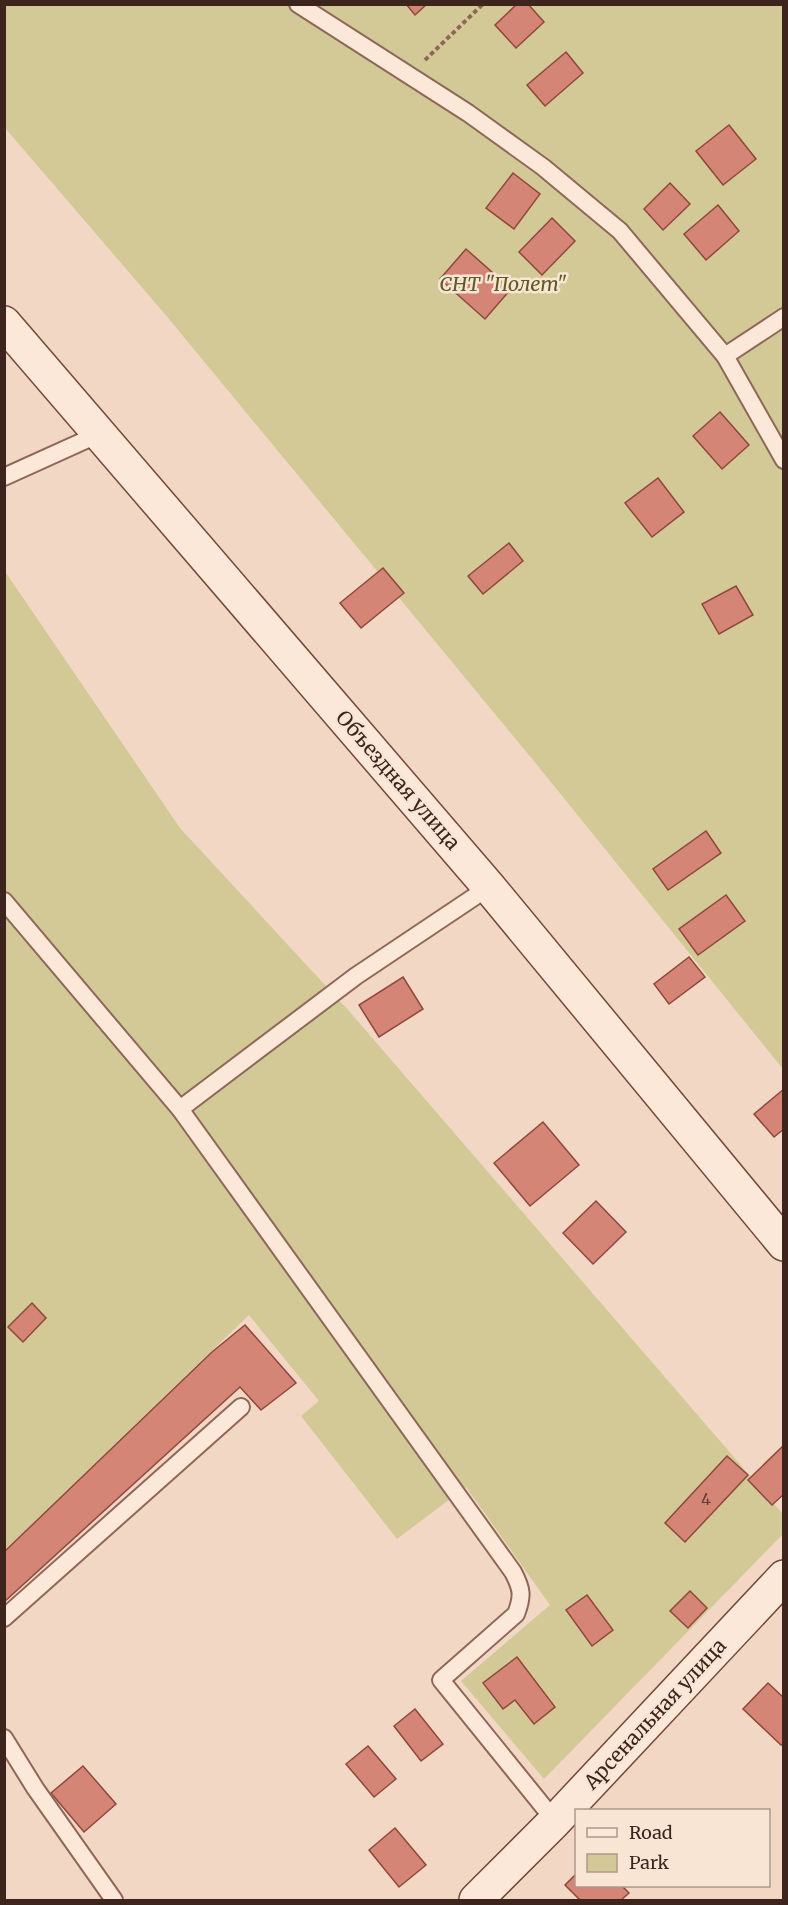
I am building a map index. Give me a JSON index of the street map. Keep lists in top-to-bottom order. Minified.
{"streets":{"main road":["Объездная улица","Арсенальная улица"]},"parks":["СНТ \"Полет\""],"house_numbers":["4"],"legend":["Road","Park"]}
